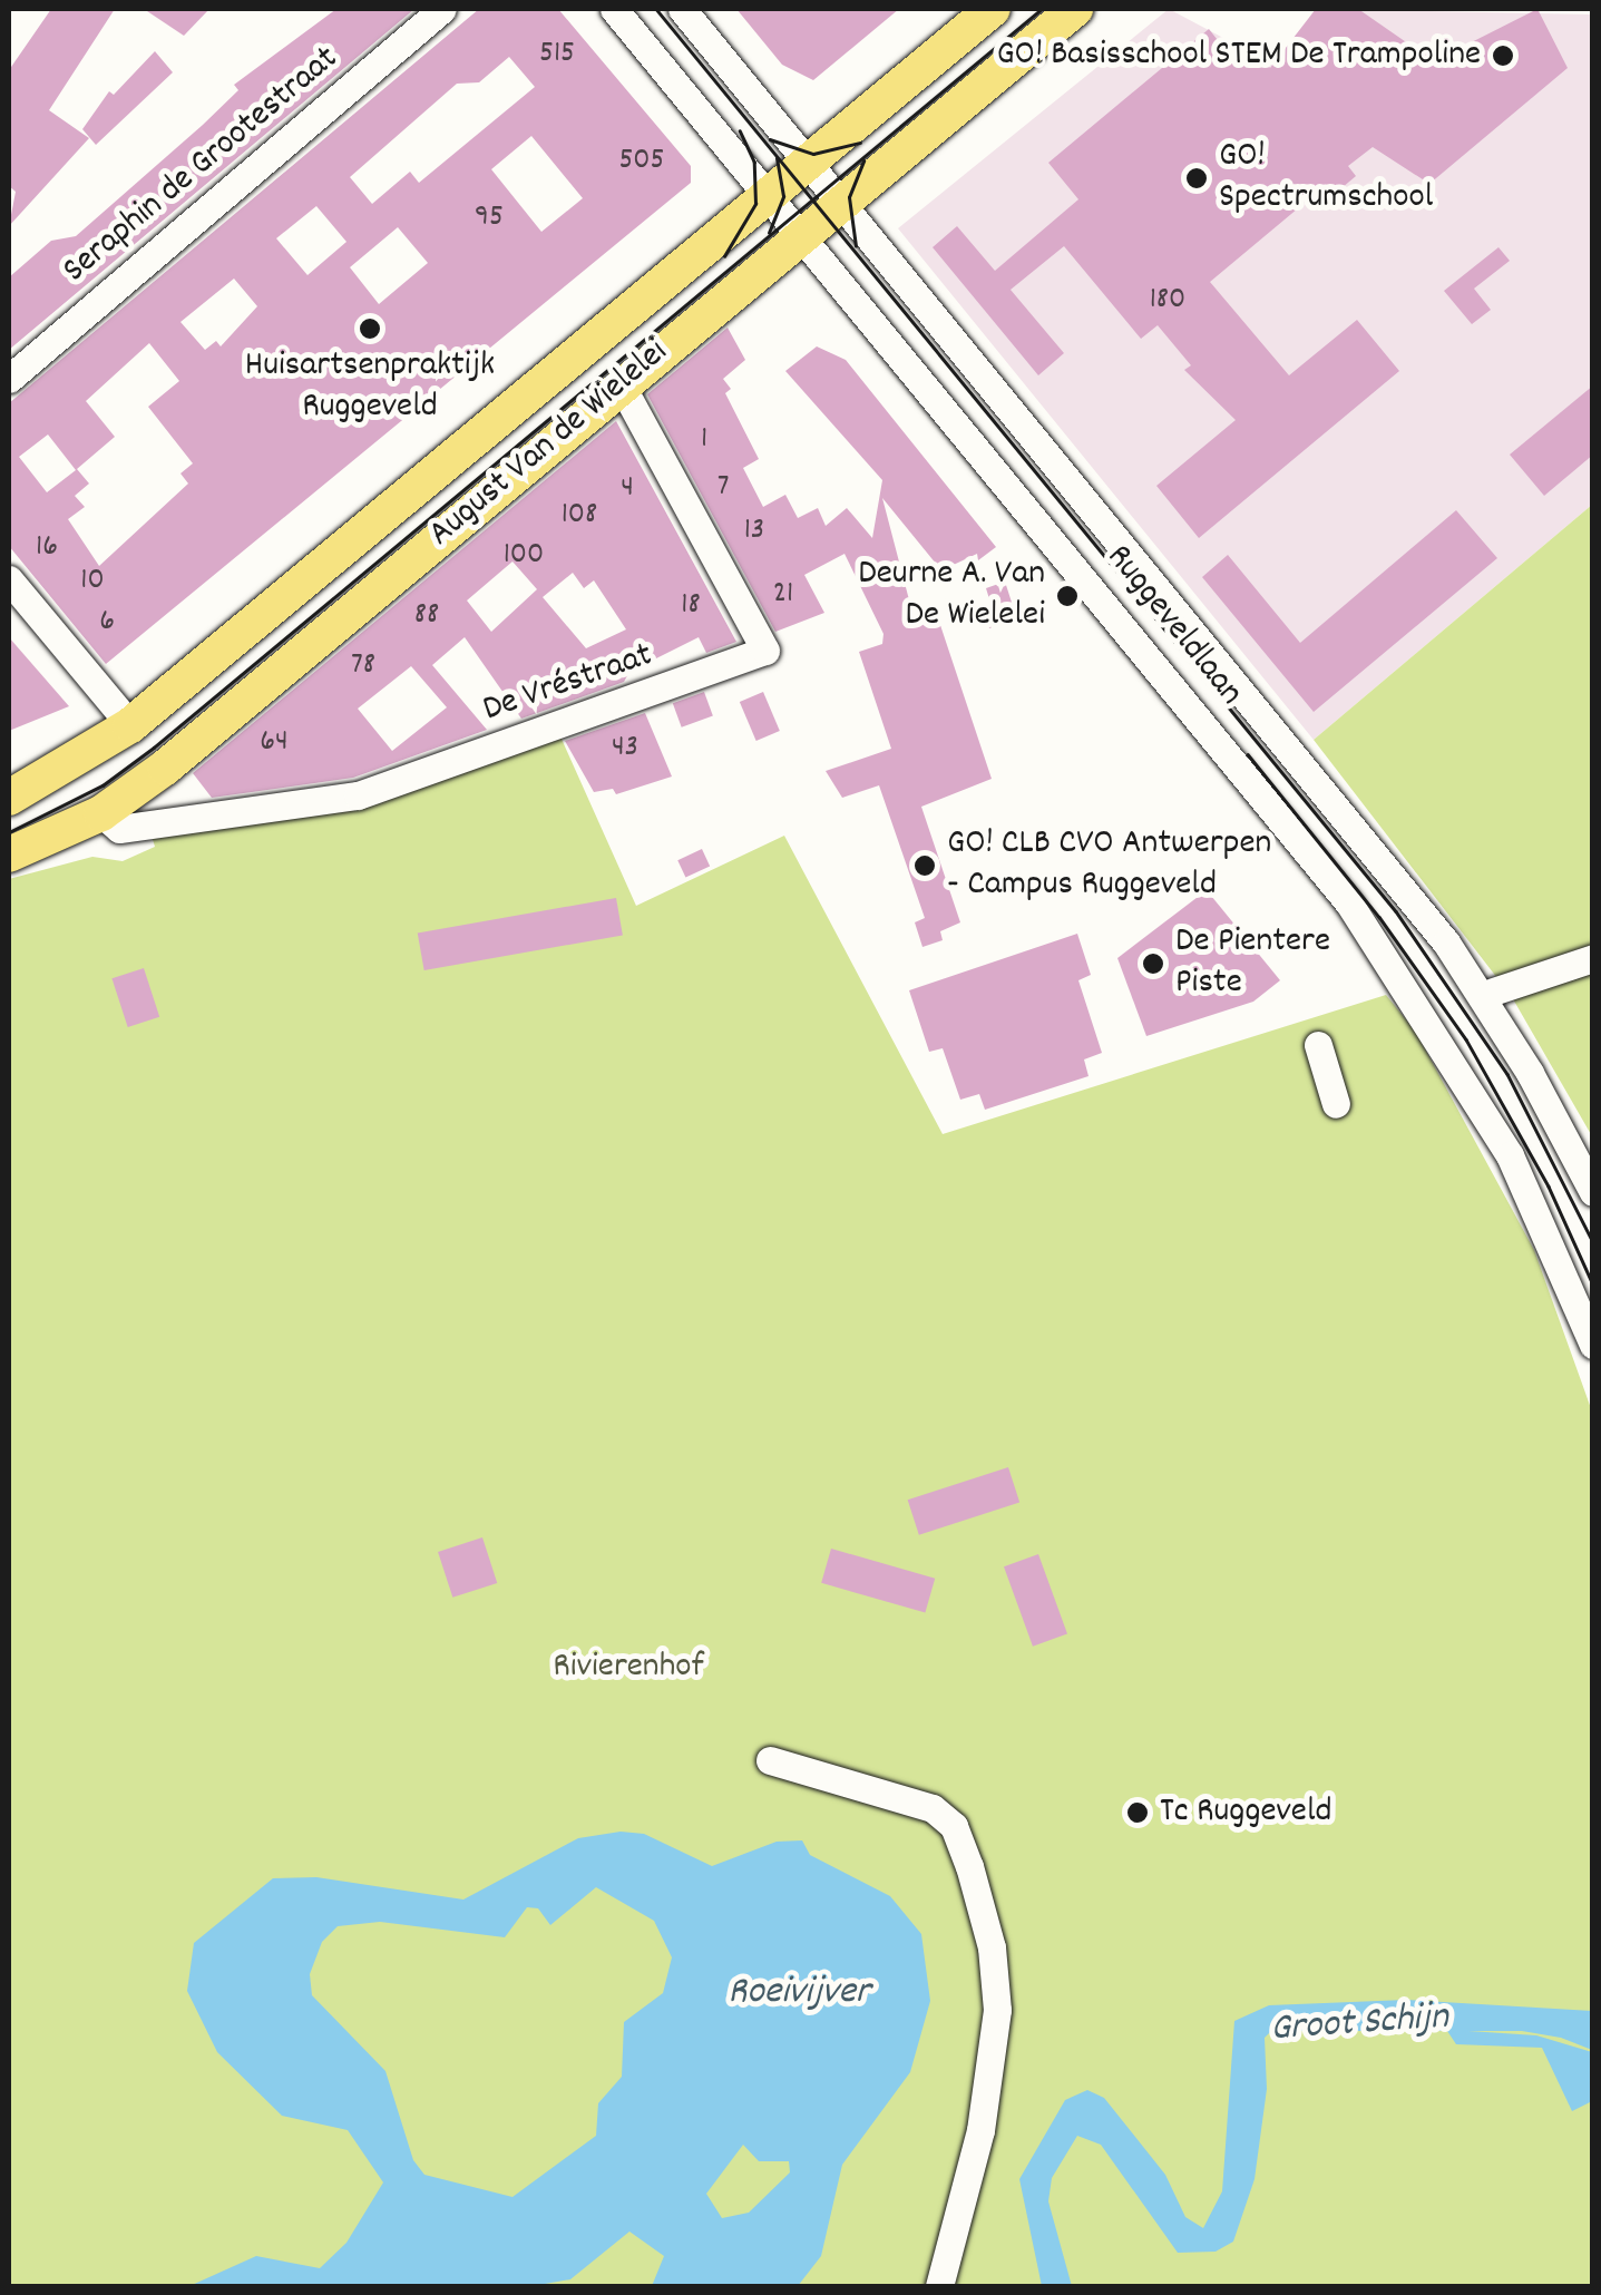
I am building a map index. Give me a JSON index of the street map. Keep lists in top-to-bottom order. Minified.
{"streets":{"main road":["August Van de Wielelei"],"street":["Seraphin de Grootestraat","Ruggeveldlaan","De Vréstraat"]},"crossings":[["August Van de Wielelei","Ruggeveldlaan"],["August Van de Wielelei","De Vréstraat"]],"water":["Roeivijver","Groot Schijn"],"parks":["Rivierenhof"],"places":["GO! Basisschool STEM De Trampoline","GO! Spectrumschool","Huisartsenpraktijk Ruggeveld","Deurne A. Van De Wielelei","GO! CLB CVO Antwerpen - Campus Ruggeveld","De Pientere Piste","Tc Ruggeveld"],"house_numbers":["515","505","95","180","1","7","4","108","13","16","100","10","21","18","88","6","78","64","43"]}
